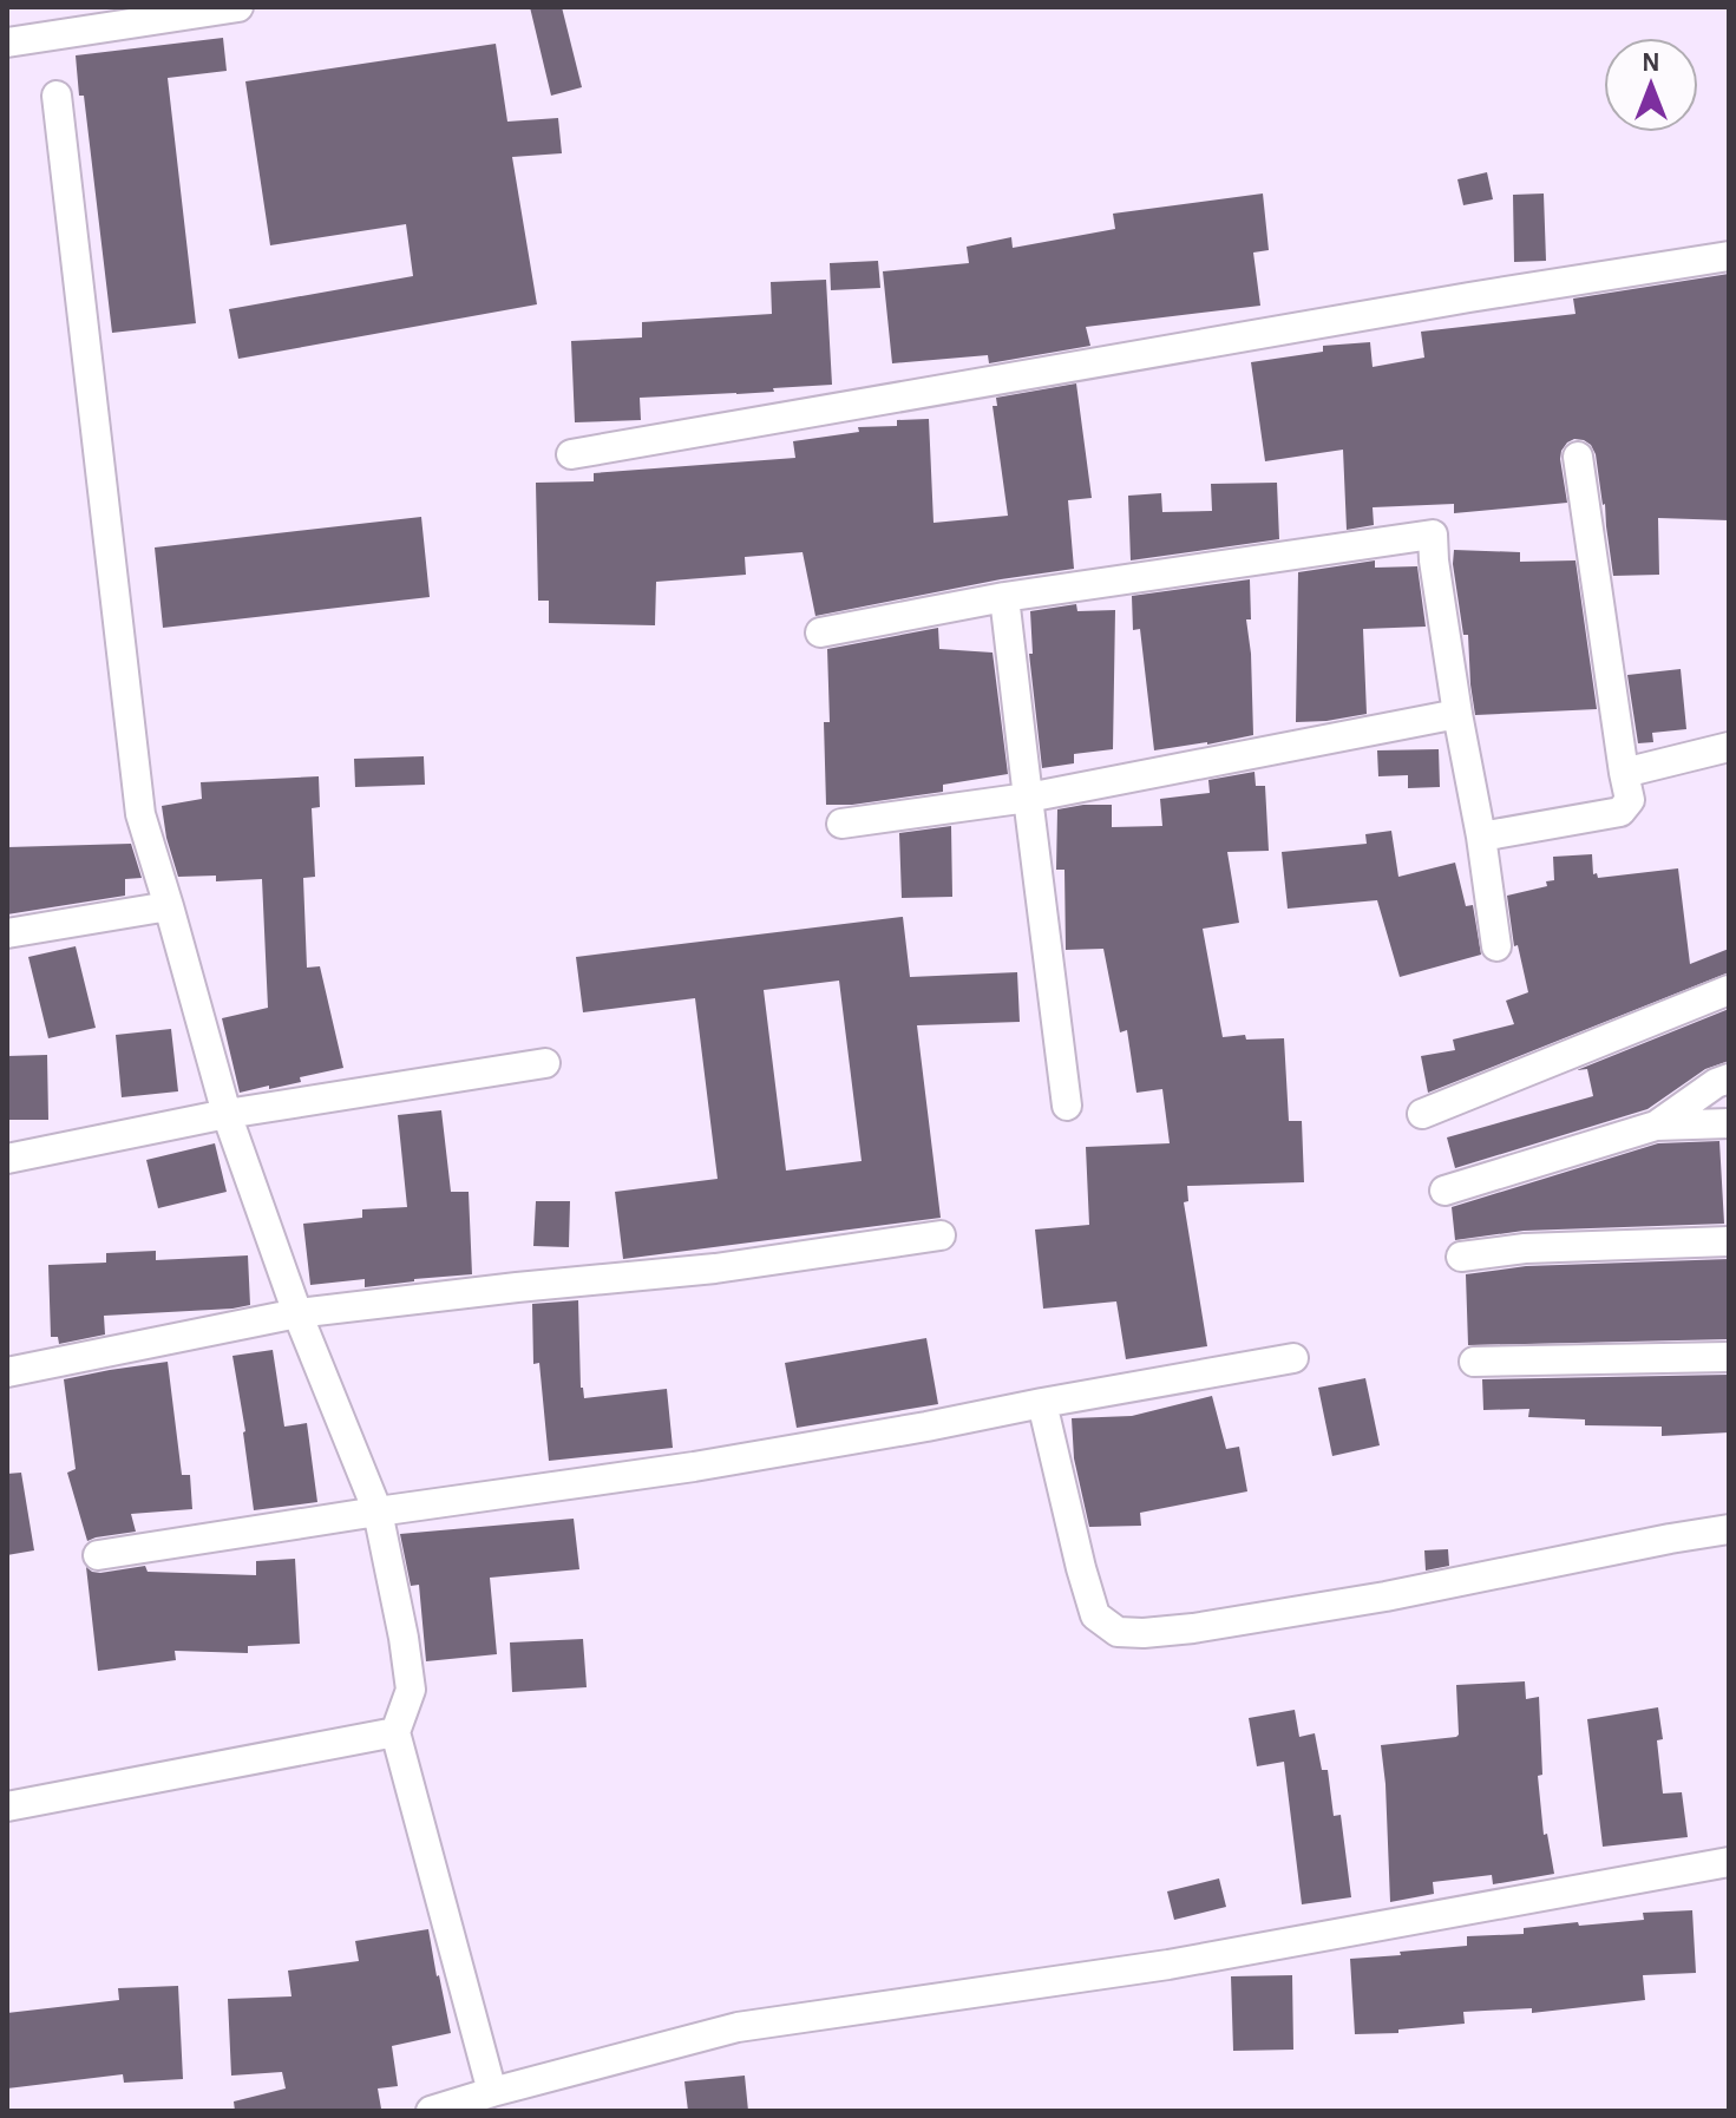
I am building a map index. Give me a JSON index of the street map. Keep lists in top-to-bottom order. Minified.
{"north":"top"}
